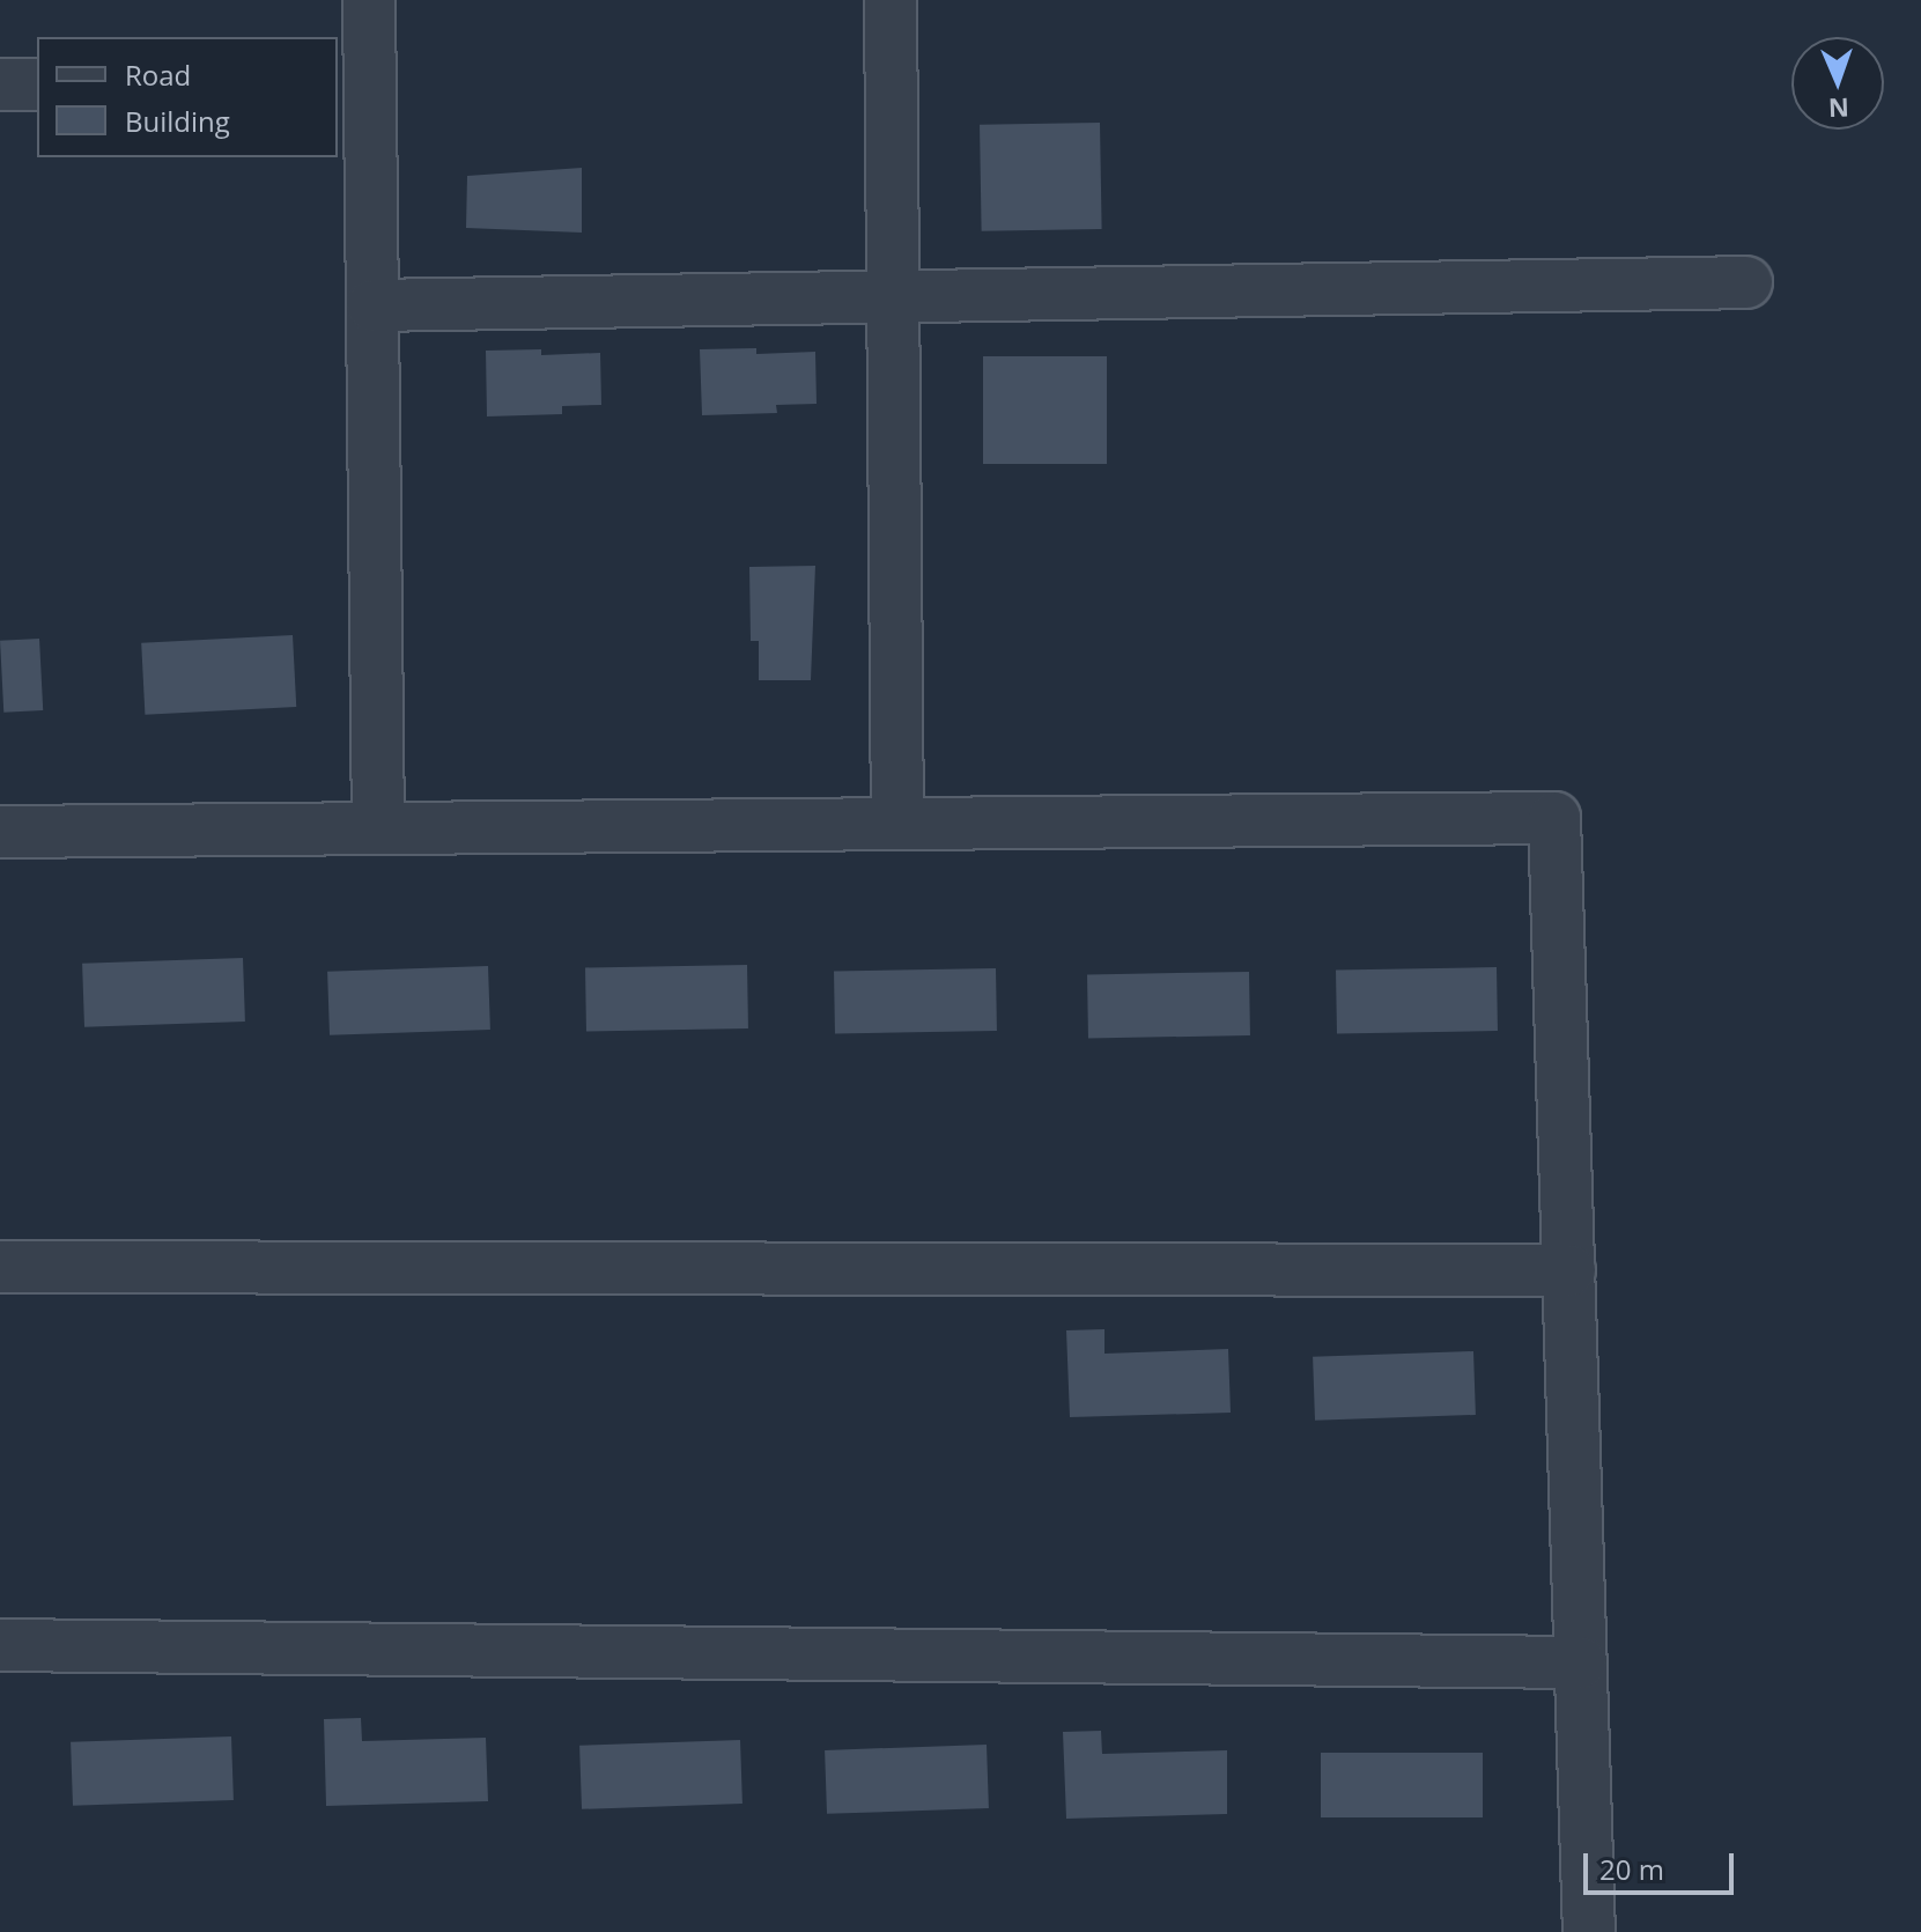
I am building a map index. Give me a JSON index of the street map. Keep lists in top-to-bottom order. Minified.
{"legend":["Road","Building"],"scale_bar":"20 m","north":"bottom"}
